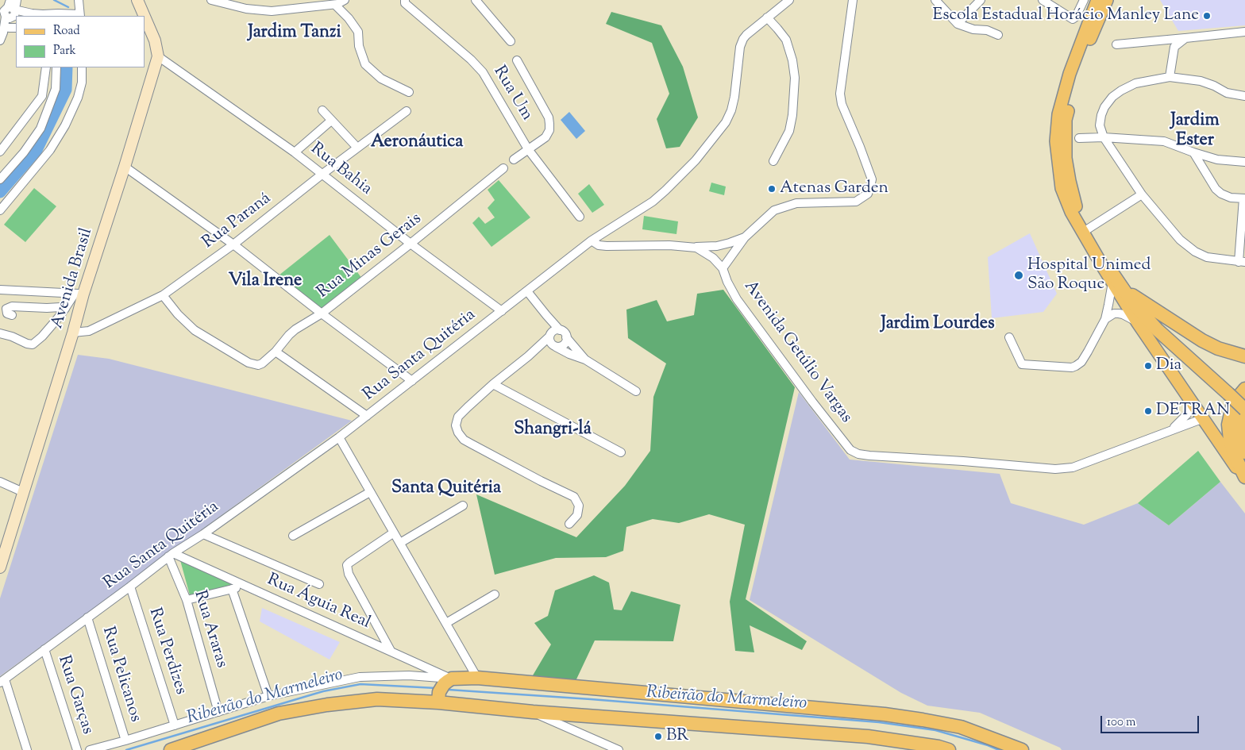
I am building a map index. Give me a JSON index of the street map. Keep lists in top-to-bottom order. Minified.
{"streets":{"main road":["Avenida Brasil"],"street":["Rua Um","Rua Bahia","Rua Paraná","Rua Minas Gerais","Avenida Getúlio Vargas","Rua Santa Quitéria","Rua Águia Real","Rua Araras","Rua Perdizes","Rua Pelicanos","Rua Garças"]},"crossings":[["Rua Bahia","Rua Paraná"],["Rua Bahia","Rua Minas Gerais"],["Rua Bahia","Avenida Brasil"],["Rua Bahia","Rua Santa Quitéria"],["Rua Paraná","Rua Minas Gerais"],["Rua Paraná","Avenida Brasil"],["Rua Santa Quitéria","Rua Águia Real"],["Rua Santa Quitéria","Rua Araras"],["Rua Santa Quitéria","Rua Perdizes"],["Rua Santa Quitéria","Rua Pelicanos"],["Rua Santa Quitéria","Rua Garças"],["Rua Águia Real","Rua Araras"]],"districts":["Jardim Tanzi","Jardim Ester","Aeronáutica","Vila Irene","Jardim Lourdes","Shangri-lá","Santa Quitéria"],"water":["Ribeirão do Marmeleiro"],"places":["Escola Estadual Horácio Manley Lane","Atenas Garden","Hospital Unimed São Roque","Dia","DETRAN","BR"],"legend":["Road","Park"],"scale_bar":"100 m"}
